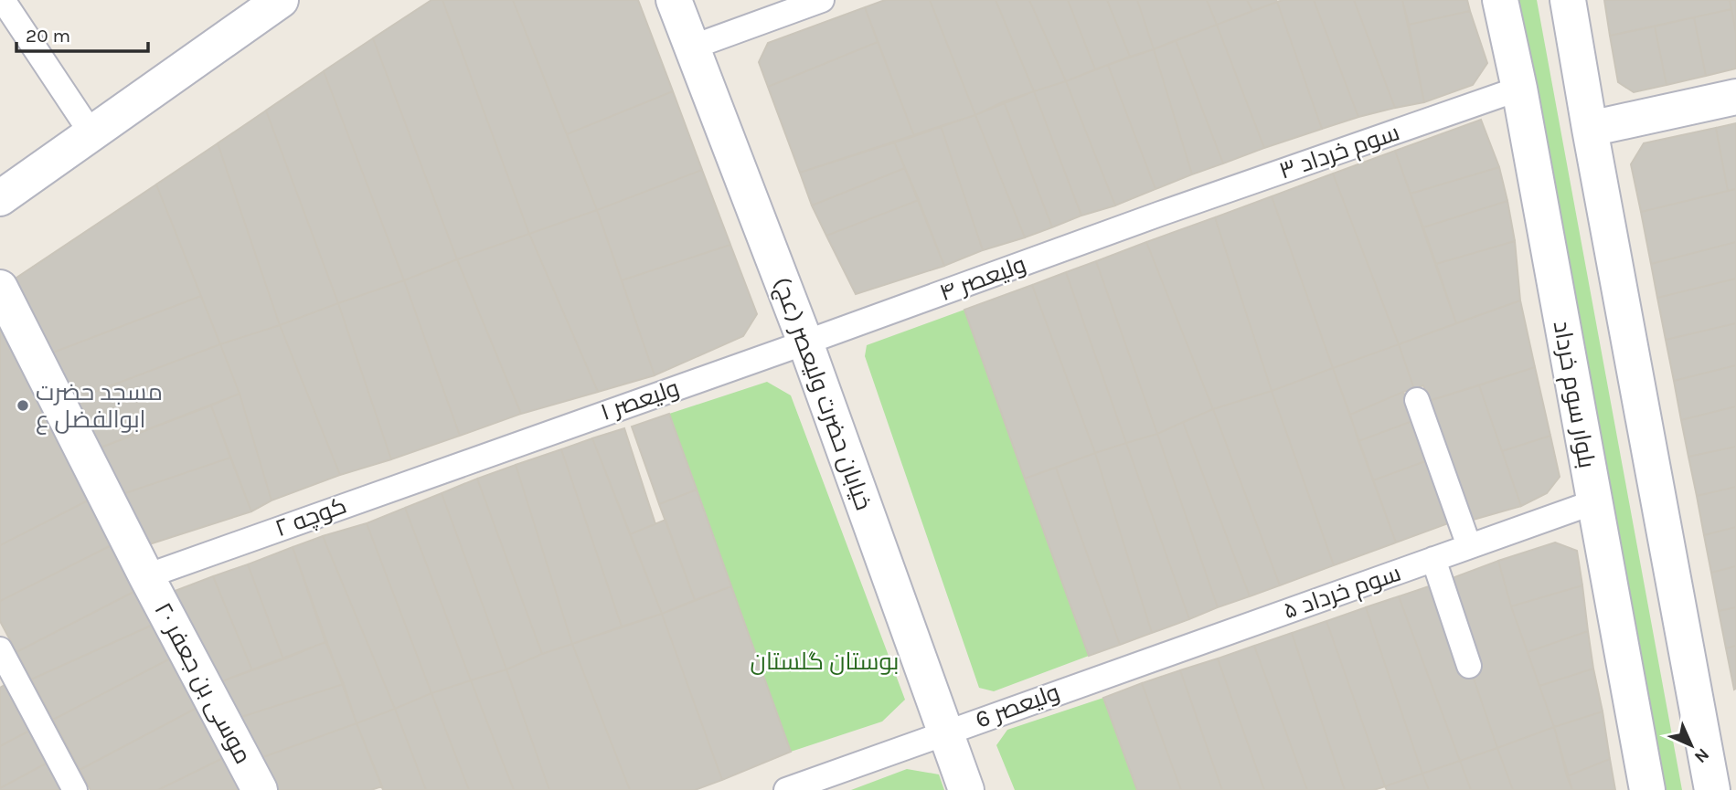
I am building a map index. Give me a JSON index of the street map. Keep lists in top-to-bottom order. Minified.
{"streets":{"main road":["خیابان حضرت ولیعصر (عج)","بلوار سوم خرداد","موسی بن جعفر ۲۰"],"lane":["سوم خرداد ۳","ولیعصر ۴","ولیعصر ۱","کوچه ۲","سوم خرداد ۵","ولیعصر 6"]},"crossings":[["سوم خرداد ۳","ولیعصر ۴"],["سوم خرداد ۳","بلوار سوم خرداد"],["ولیعصر ۴","خیابان حضرت ولیعصر (عج)"],["ولیعصر ۴","ولیعصر ۱"],["خیابان حضرت ولیعصر (عج)","ولیعصر ۱"],["خیابان حضرت ولیعصر (عج)","ولیعصر 6"],["بلوار سوم خرداد","سوم خرداد ۵"],["ولیعصر ۱","کوچه ۲"],["کوچه ۲","موسی بن جعفر ۲۰"],["سوم خرداد ۵","ولیعصر 6"]],"parks":["بوستان گلستان"],"places":["مسجد حضرت ابوالفضل ع"],"scale_bar":"20 m","north":"bottom right"}
